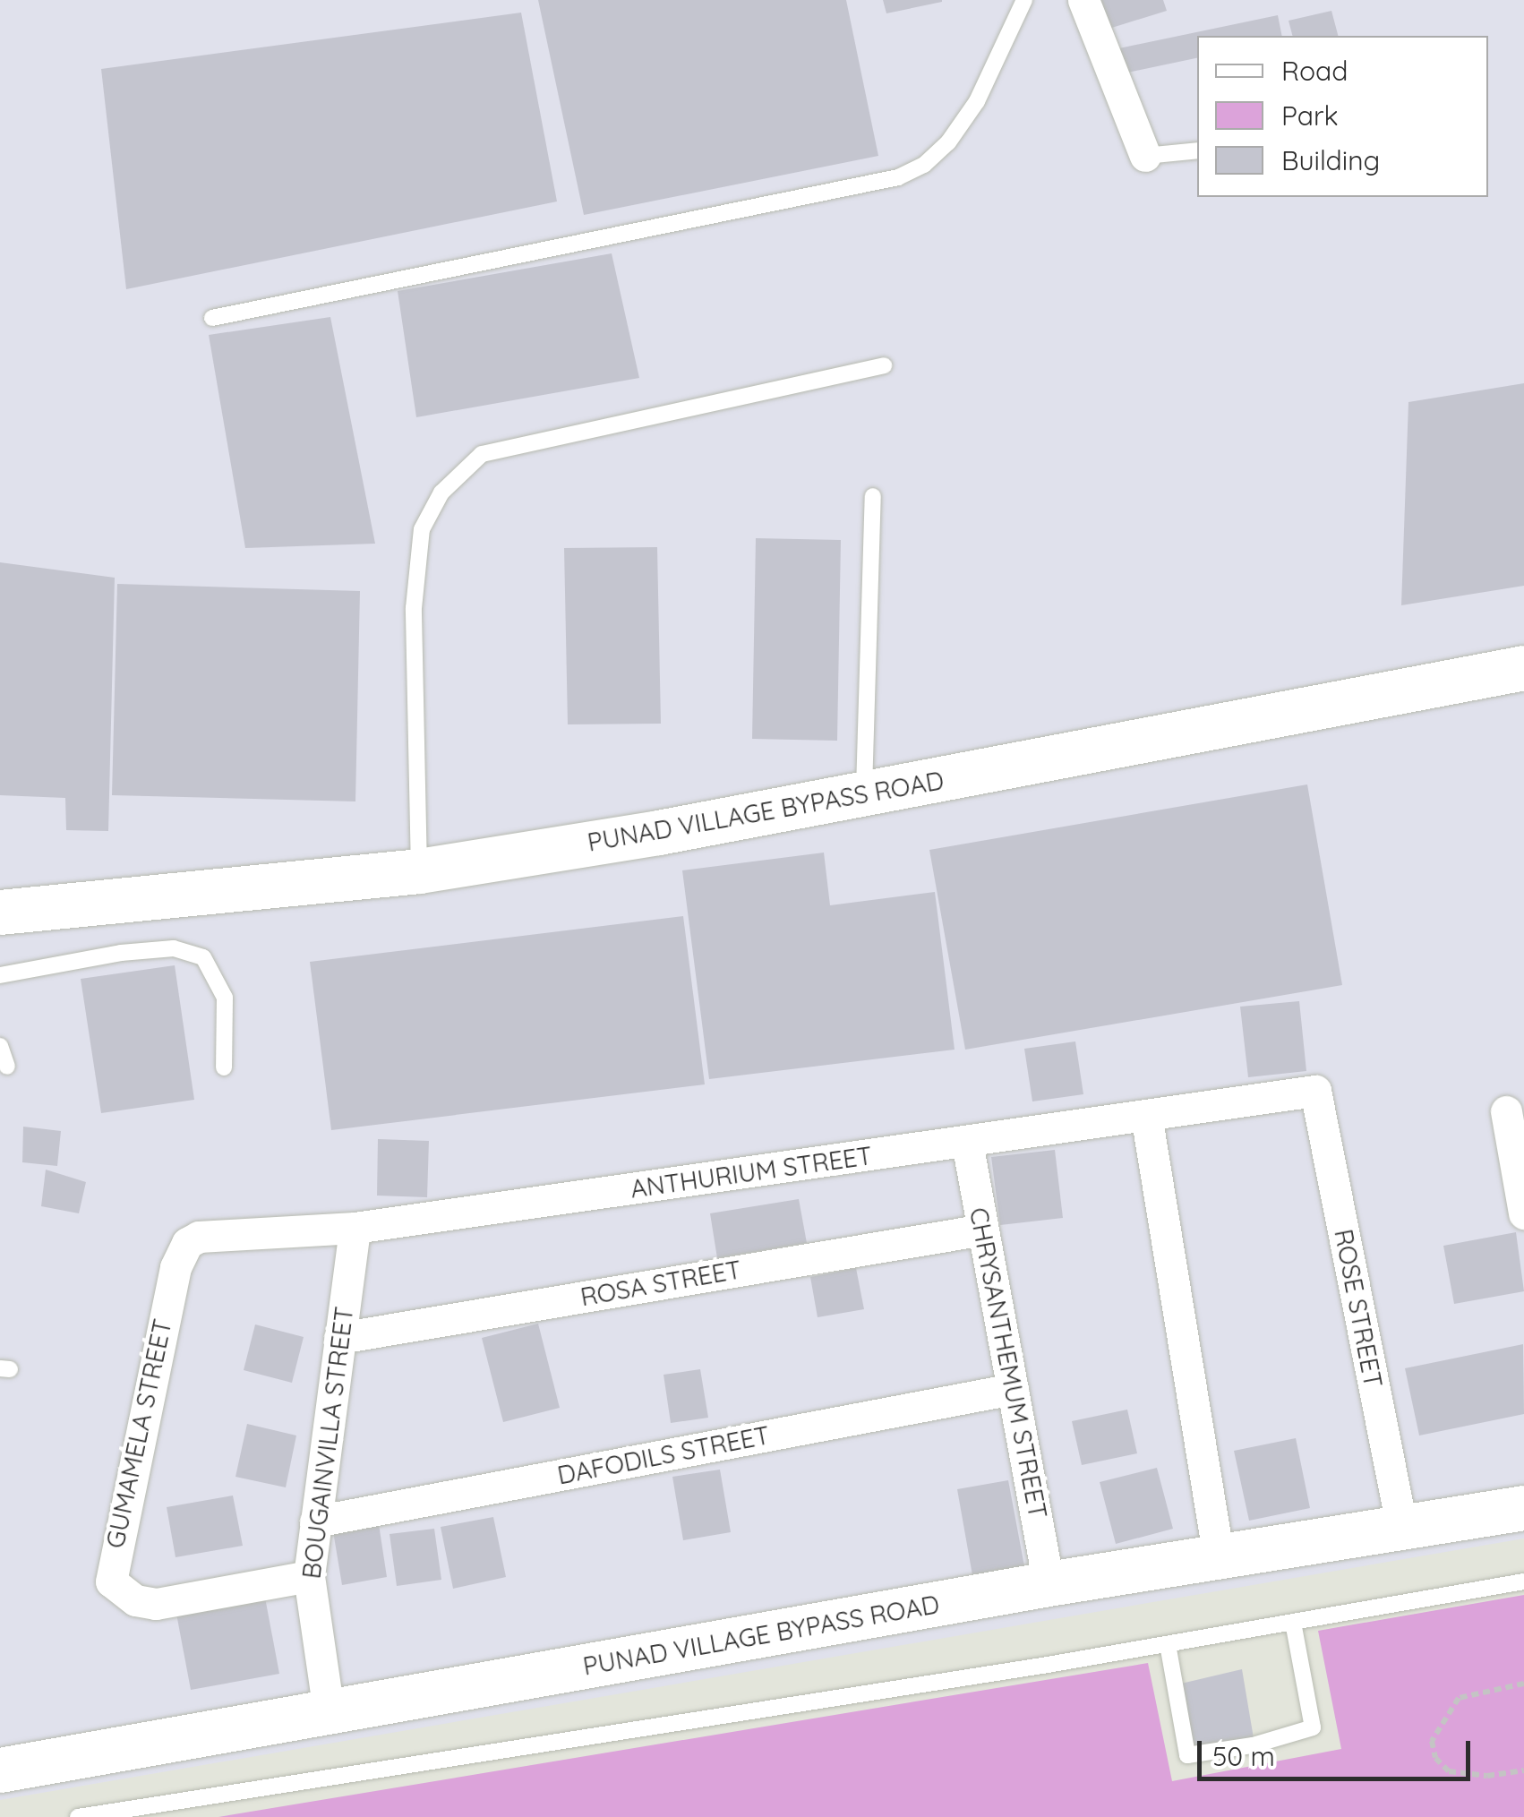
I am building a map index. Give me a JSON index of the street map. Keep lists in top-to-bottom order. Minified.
{"streets":{"main road":["PUNAD VILLAGE BYPASS ROAD"],"street":["ANTHURIUM STREET","ROSA STREET","ROSE STREET","CHRYSANTHEMUM STREET","GUMAMELA STREET","BOUGAINVILLA STREET","DAFODILS STREET"]},"crossings":[["PUNAD VILLAGE BYPASS ROAD","ROSE STREET"],["PUNAD VILLAGE BYPASS ROAD","CHRYSANTHEMUM STREET"],["PUNAD VILLAGE BYPASS ROAD","BOUGAINVILLA STREET"],["ANTHURIUM STREET","ROSE STREET"],["ANTHURIUM STREET","CHRYSANTHEMUM STREET"],["ANTHURIUM STREET","GUMAMELA STREET"],["ANTHURIUM STREET","BOUGAINVILLA STREET"],["ROSA STREET","CHRYSANTHEMUM STREET"],["ROSA STREET","BOUGAINVILLA STREET"],["CHRYSANTHEMUM STREET","DAFODILS STREET"],["GUMAMELA STREET","BOUGAINVILLA STREET"],["BOUGAINVILLA STREET","DAFODILS STREET"]],"legend":["Road","Park","Building"],"scale_bar":"50 m"}
